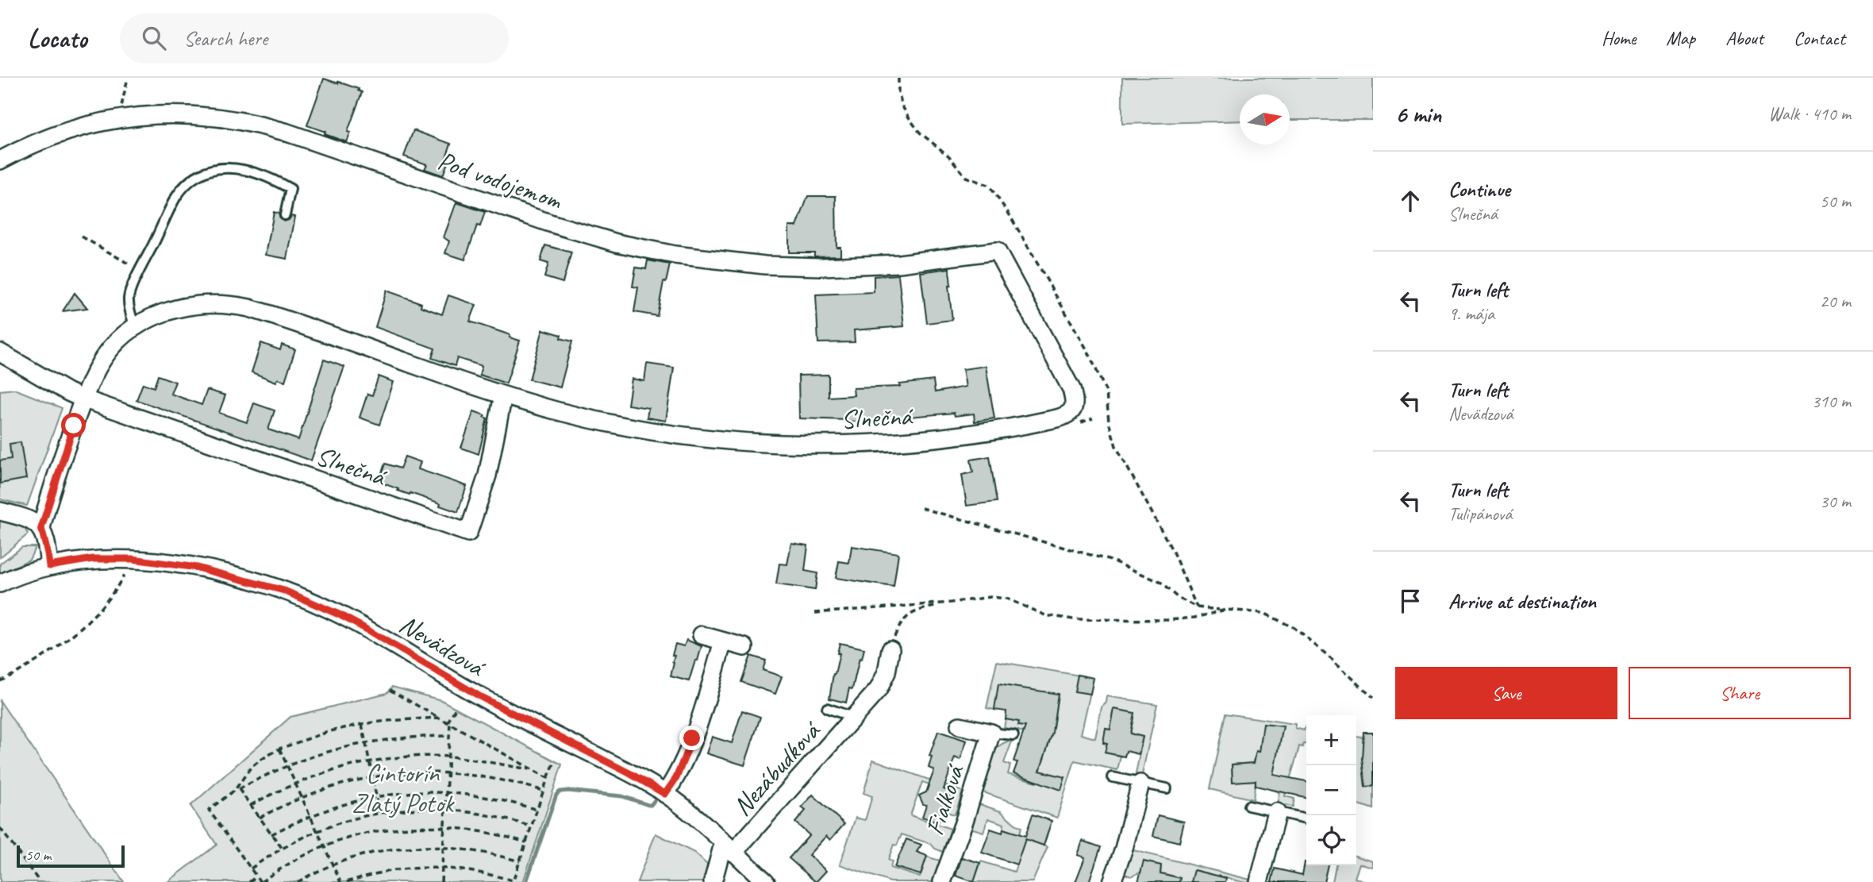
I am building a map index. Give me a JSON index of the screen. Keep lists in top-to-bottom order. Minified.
{"streets":{"street":["Pod vodojemom","Slnečná","Nevädzová","Nezábudková","Fialková"]},"crossings":[["Pod vodojemom","Slnečná"],["Nevädzová","Nezábudková"]],"parks":["Cintorín Zlatý Potok"],"scale_bar":"50 m","north":"right","page":{"header":"Locato","search":"Search here","nav":["Home","Map","About","Contact"],"heading":["6 min","Walk · 410 m"],"list":[["Continue","Slnečná","50 m"],["Turn left","9. mája","20 m"],["Turn left","Nevädzová","310 m"],["Turn left","Tulipánová","30 m"],"Arrive at destination"],"buttons":["Save","Share"],"map_buttons":["+","−"],"scale":"50 m"}}
